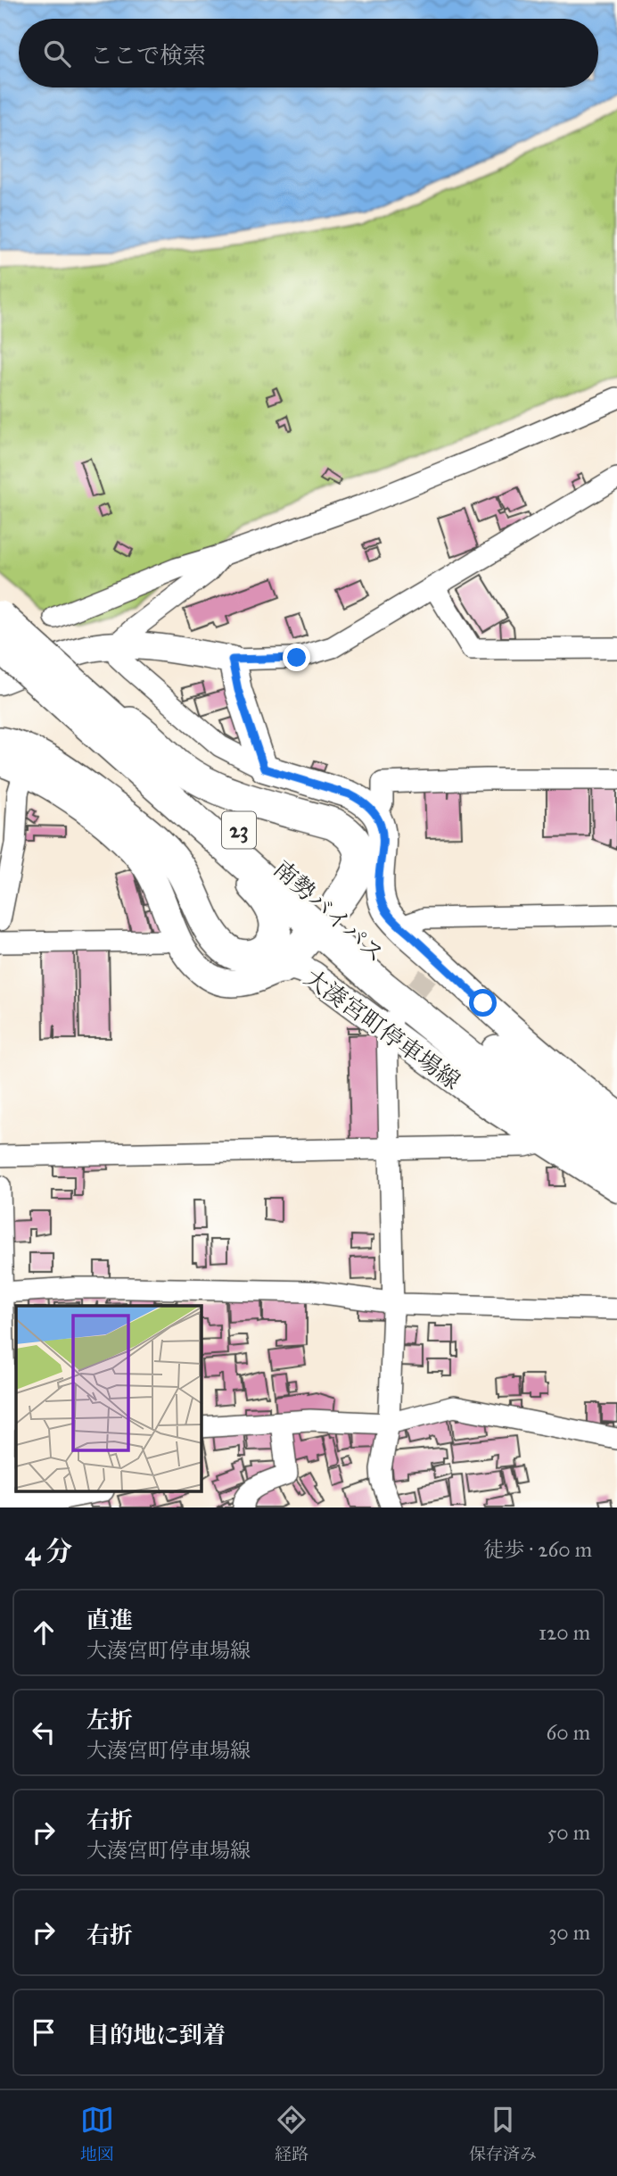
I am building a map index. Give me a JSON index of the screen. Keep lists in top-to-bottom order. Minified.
{"streets":{"highway":["23","南勢バイパス"],"main road":["大湊宮町停車場線"]},"page":{"search":"ここで検索","heading":["4 分","徒歩 · 260 m"],"list":[["直進","大湊宮町停車場線","120 m"],["左折","大湊宮町停車場線","60 m"],["右折","大湊宮町停車場線","50 m"],["右折","30 m"],"目的地に到着"],"nav":["地図","経路","保存済み"]}}
